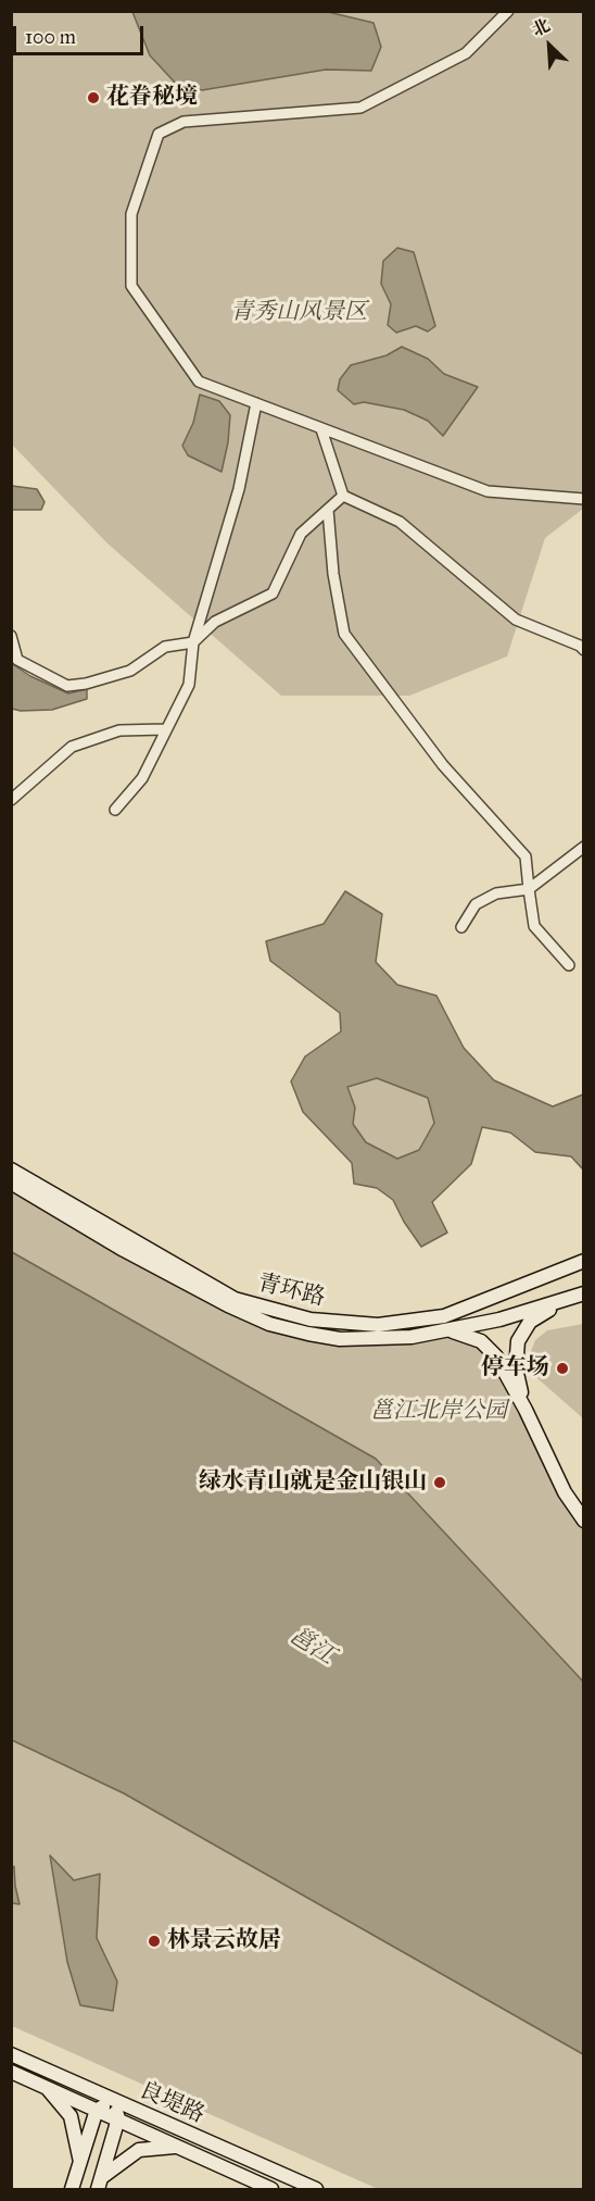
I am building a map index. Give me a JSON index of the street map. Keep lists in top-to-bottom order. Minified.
{"streets":{"main road":["青环路","良堤路"]},"water":["邕江"],"parks":["青秀山风景区","邕江北岸公园"],"places":["花眷秘境","停车场","绿水青山就是金山银山","林景云故居"],"scale_bar":"100 m","north":"top left"}
